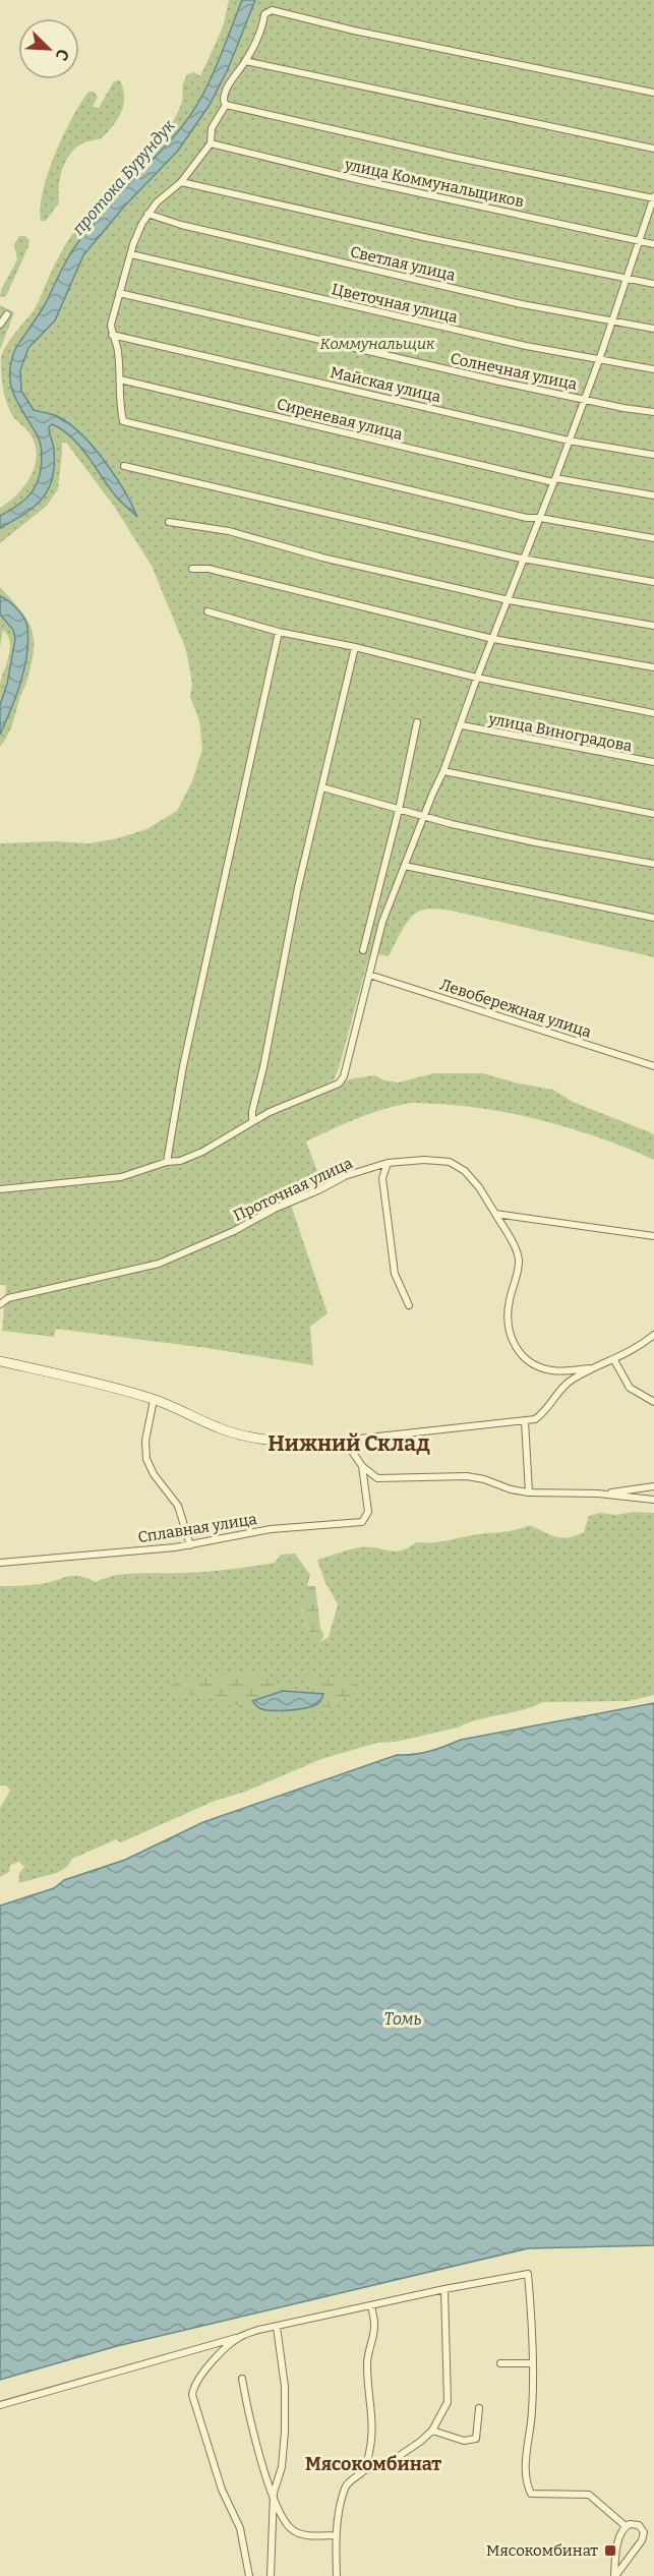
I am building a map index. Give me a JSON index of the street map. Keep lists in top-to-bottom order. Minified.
{"streets":{"street":["улица Коммунальщиков","Светлая улица","Цветочная улица","Солнечная улица","Майская улица","Сиреневая улица","улица Виноградова","Левобережная улица","Проточная улица","Сплавная улица"]},"districts":["Нижний Склад","Мясокомбинат"],"water":["протока Бурундук","Томь"],"parks":["Коммунальщик"],"places":{"transit":["Мясокомбинат"]},"north":"bottom right"}
